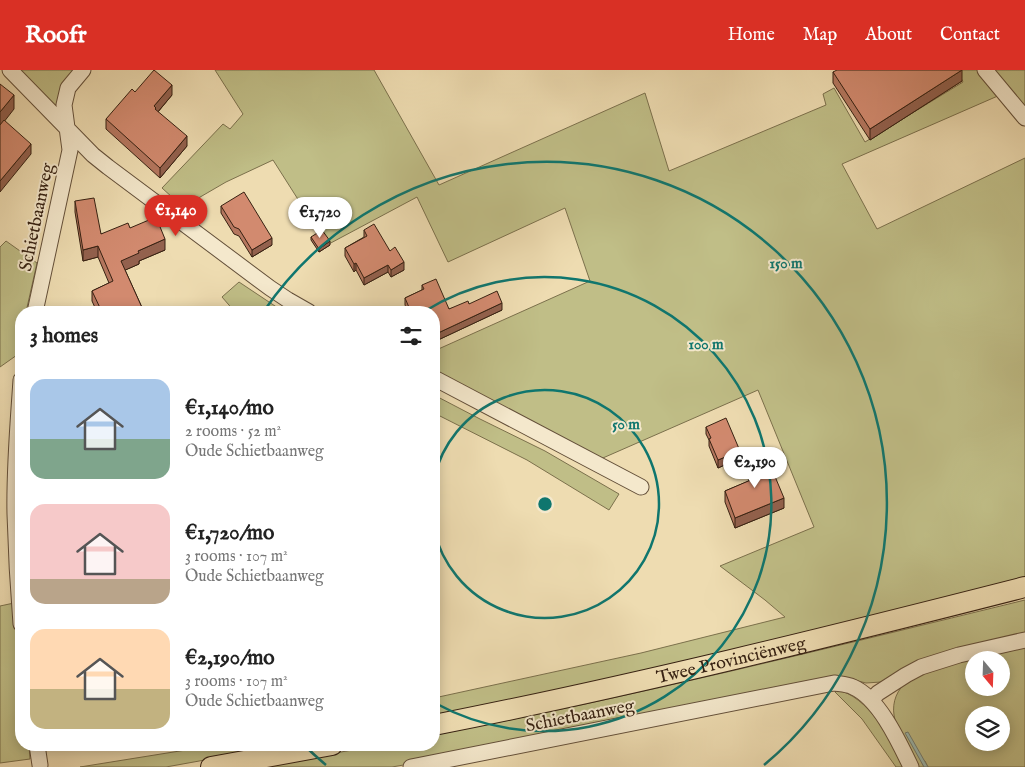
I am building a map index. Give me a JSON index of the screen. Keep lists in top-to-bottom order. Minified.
{"streets":{"main road":["Twee Provinciënweg"],"street":["Schietbaanweg"]},"north":"bottom","page":{"header":"Roofr","nav":["Home","Map","About","Contact"],"price":["€1,140","€1,720","€2,190"],"heading":"3 homes","list":[{"name":"€1,140/mo","note":"2 rooms · 52 m² · Oude Schietbaanweg"},{"name":"€1,720/mo","note":"3 rooms · 107 m² · Oude Schietbaanweg"},{"name":"€2,190/mo","note":"3 rooms · 107 m² · Oude Schietbaanweg"}]},"rings":["150 m","100 m","50 m"]}
